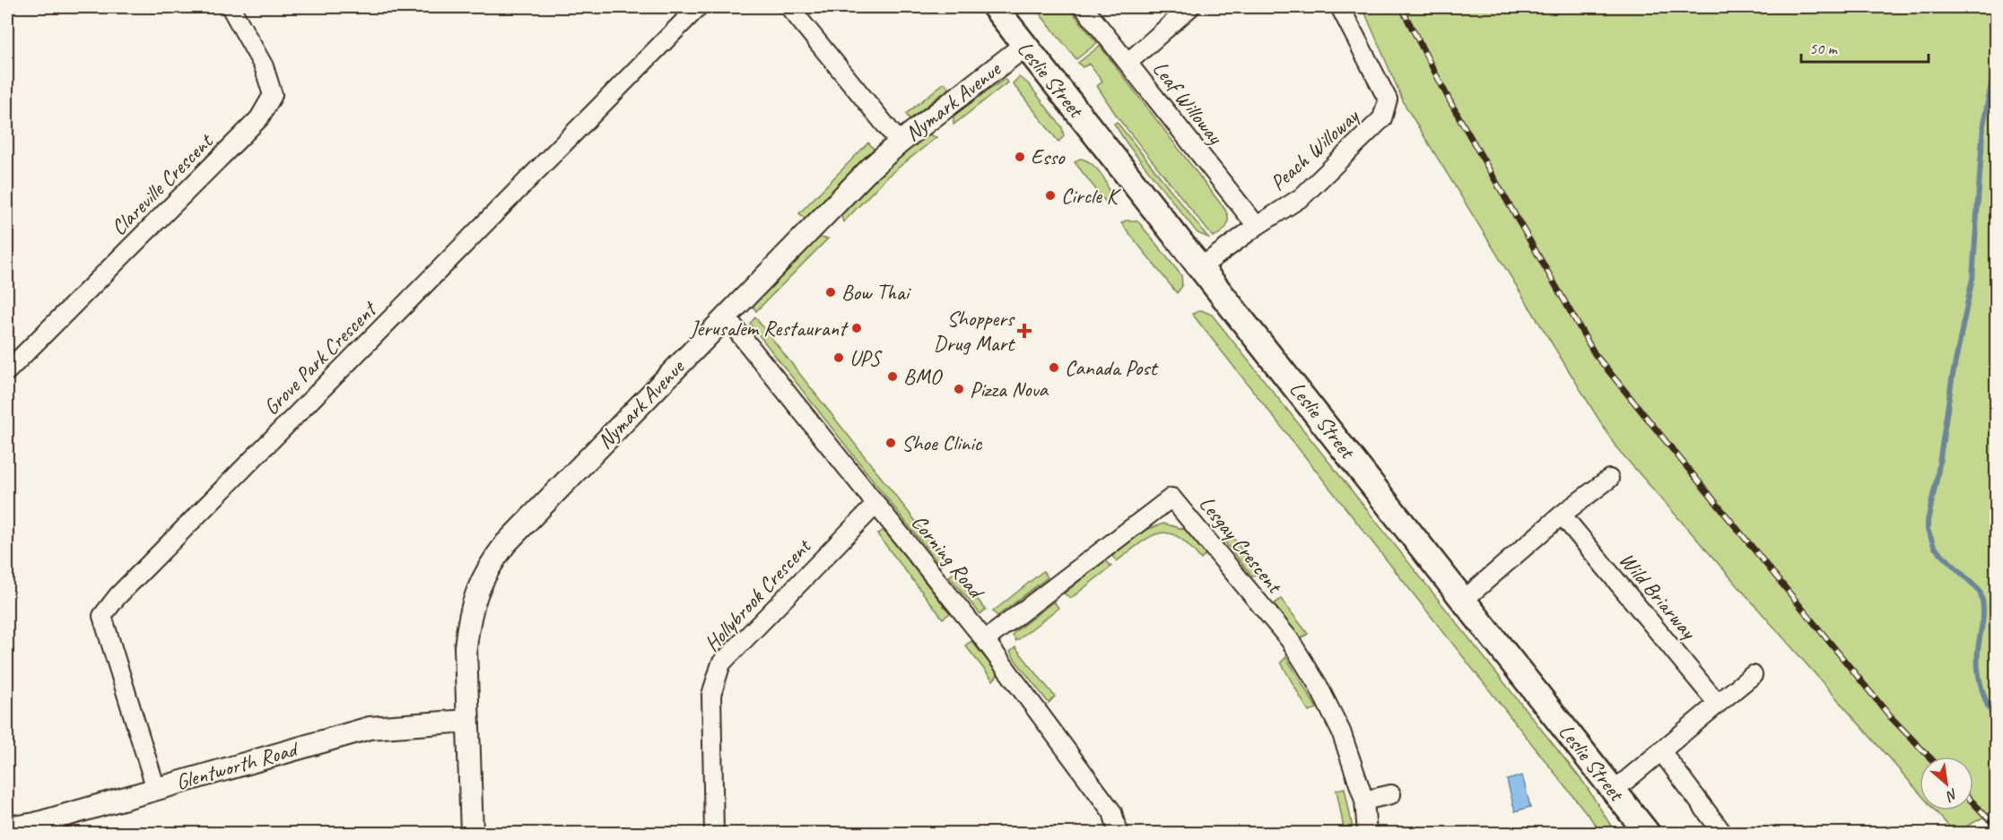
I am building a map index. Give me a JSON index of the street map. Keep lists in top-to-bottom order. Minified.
{"streets":{"main road":["Leslie Street"],"street":["Nymark Avenue","Leaf Willoway","Peach Willoway","Clareville Crescent","Grove Park Crescent","Lesgay Crescent","Corning Road","Hollybrook Crescent","Wild Briarway","Glentworth Road"]},"crossings":[["Leslie Street","Nymark Avenue"],["Leslie Street","Peach Willoway"],["Nymark Avenue","Corning Road"],["Nymark Avenue","Glentworth Road"],["Leaf Willoway","Peach Willoway"],["Grove Park Crescent","Glentworth Road"],["Lesgay Crescent","Corning Road"],["Corning Road","Hollybrook Crescent"]],"places":{"other":["Esso","Circle K","Bow Thai","Jerusalem Restaurant","UPS","Canada Post","BMO","Pizza Nova","Shoe Clinic"],"health":["Shoppers Drug Mart"]},"scale_bar":"50 m","north":"bottom right"}
